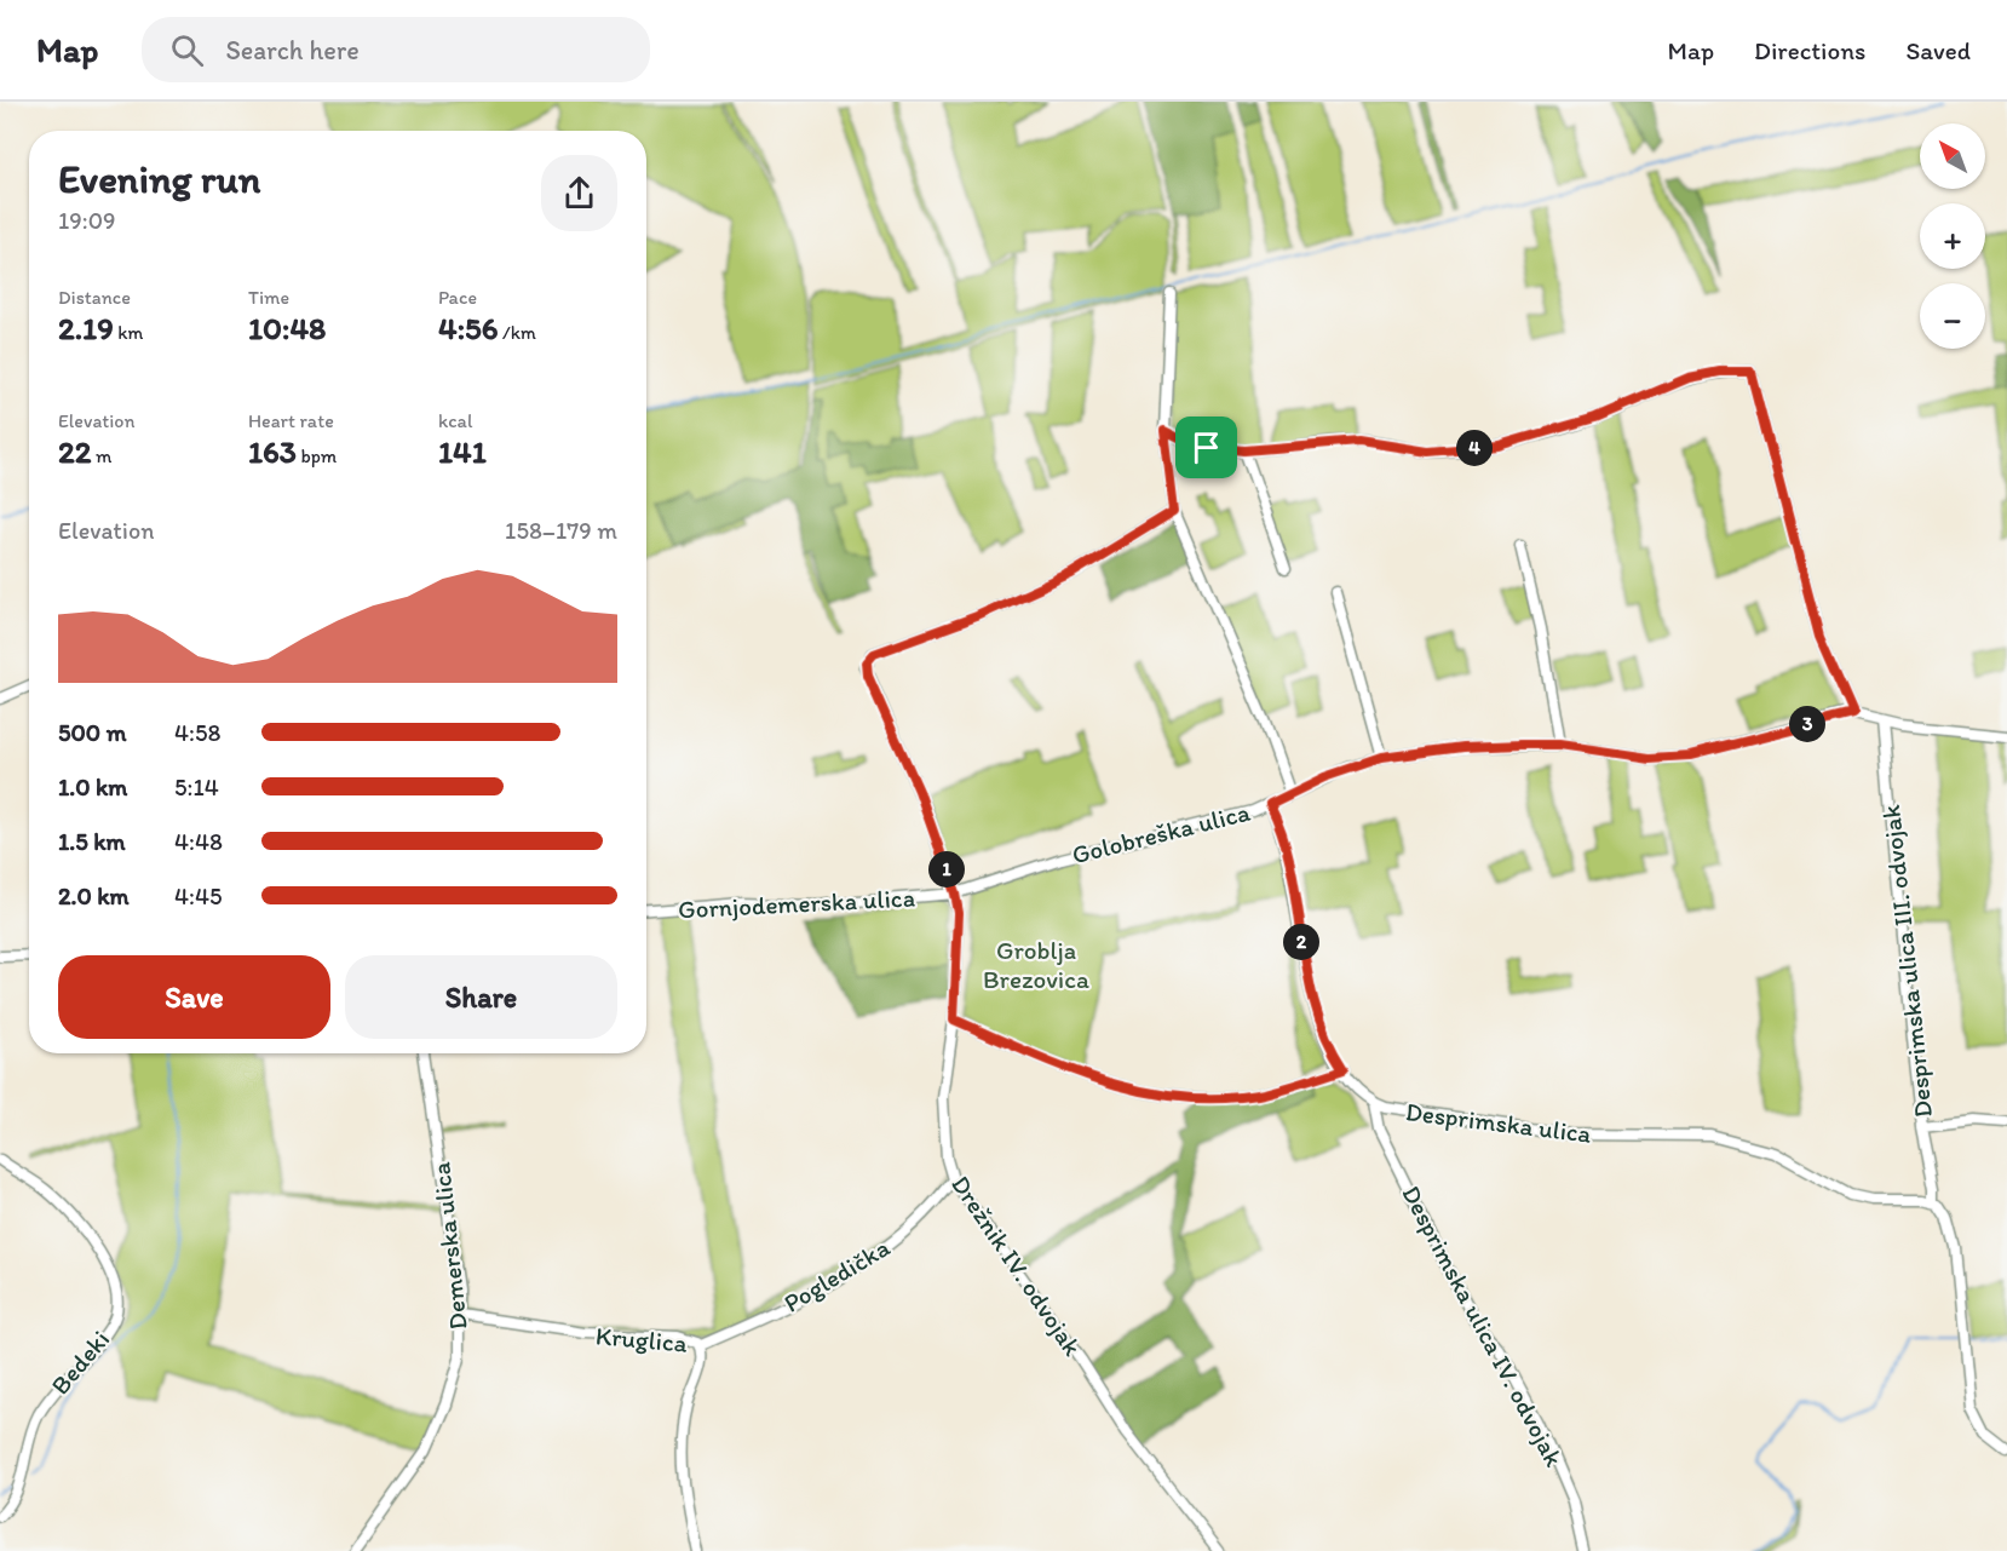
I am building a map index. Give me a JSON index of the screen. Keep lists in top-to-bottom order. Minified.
{"streets":{"street":["Golobreška ulica","Gornjodemerska ulica","Desprimska ulica III. odvojak","Desprimska ulica","Demerska ulica","Drežnik IV. odvojak","Pogledička","Desprimska ulica IV. odvojak","Kruglica","Bedeki"]},"crossings":[["Golobreška ulica","Gornjodemerska ulica"],["Golobreška ulica","Desprimska ulica III. odvojak"],["Golobreška ulica","Desprimska ulica"],["Golobreška ulica","Drežnik IV. odvojak"],["Gornjodemerska ulica","Drežnik IV. odvojak"],["Desprimska ulica III. odvojak","Desprimska ulica"],["Desprimska ulica","Desprimska ulica IV. odvojak"],["Demerska ulica","Kruglica"],["Drežnik IV. odvojak","Pogledička"],["Pogledička","Kruglica"]],"parks":["Groblja Brezovica"],"north":"top left","page":{"header":"Map","search":"Search here","nav":["Map","Directions","Saved"],"map_buttons":["+","−"],"heading":["Evening run","19:09"],"stats":[["Distance","2.19 km"],["Time","10:48"],["Pace","4:56 /km"],["Elevation","22 m"],["Heart rate","163 bpm"],["kcal","141"]],"pins":["4","3","1","2"],"chart":["Elevation","158–179 m"],"list":[{"name":"500 m","note":"4:58"},{"name":"1.0 km","note":"5:14"},{"name":"1.5 km","note":"4:48"},{"name":"2.0 km","note":"4:45"}],"buttons":["Save","Share"]}}
